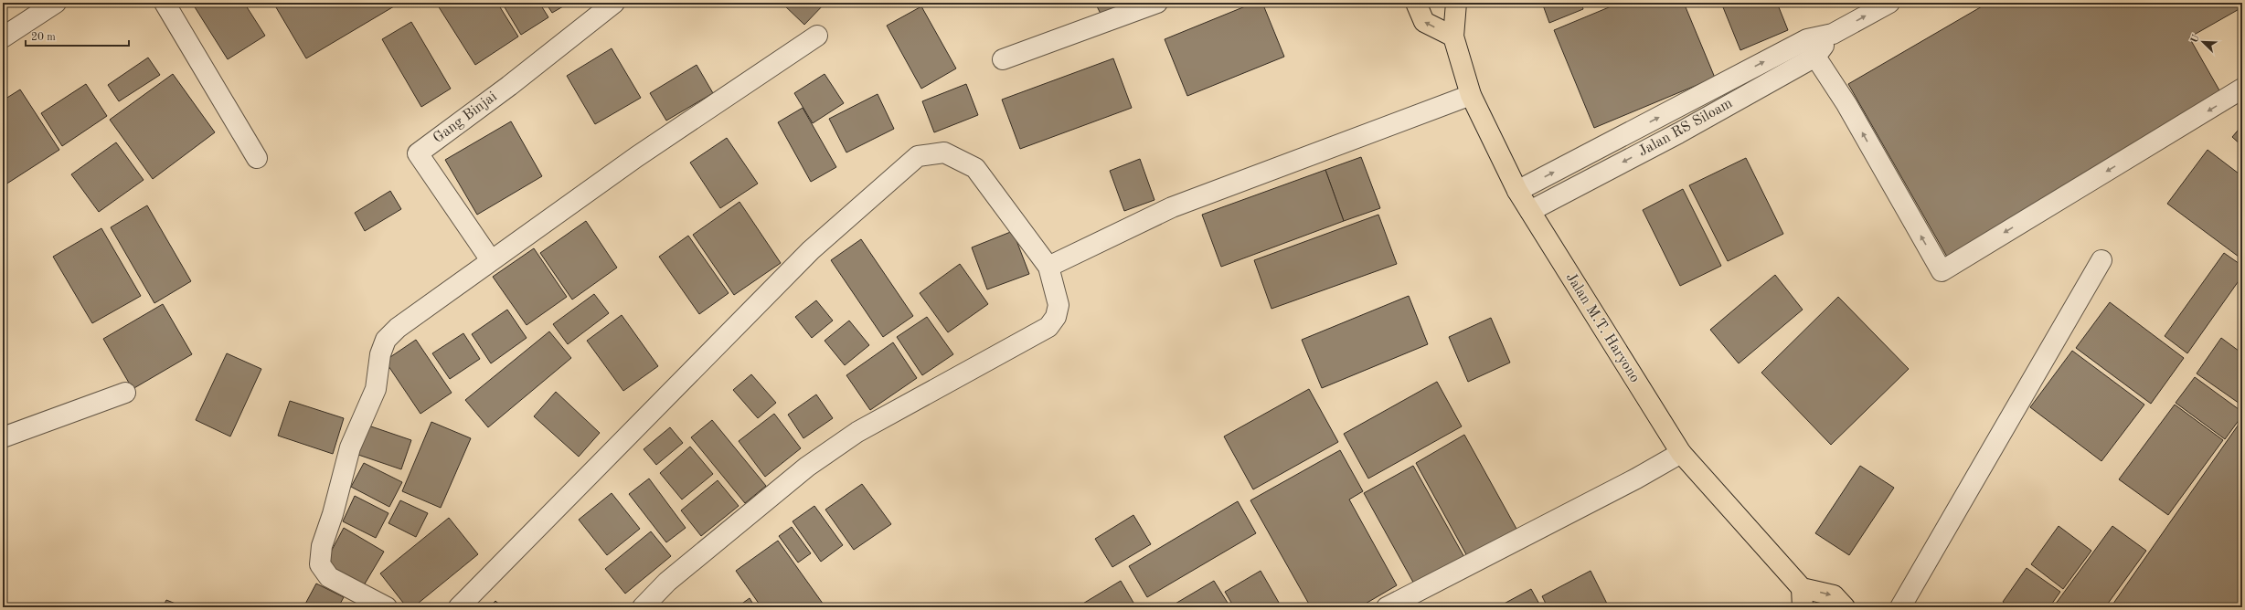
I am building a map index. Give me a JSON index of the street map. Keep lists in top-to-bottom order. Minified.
{"streets":{"main road":["Jalan M.T. Haryono"],"street":["Gang Binjai","Jalan RS Siloam"]},"crossings":[["Jalan RS Siloam","Jalan M.T. Haryono"]],"scale_bar":"20 m","north":"top left"}
